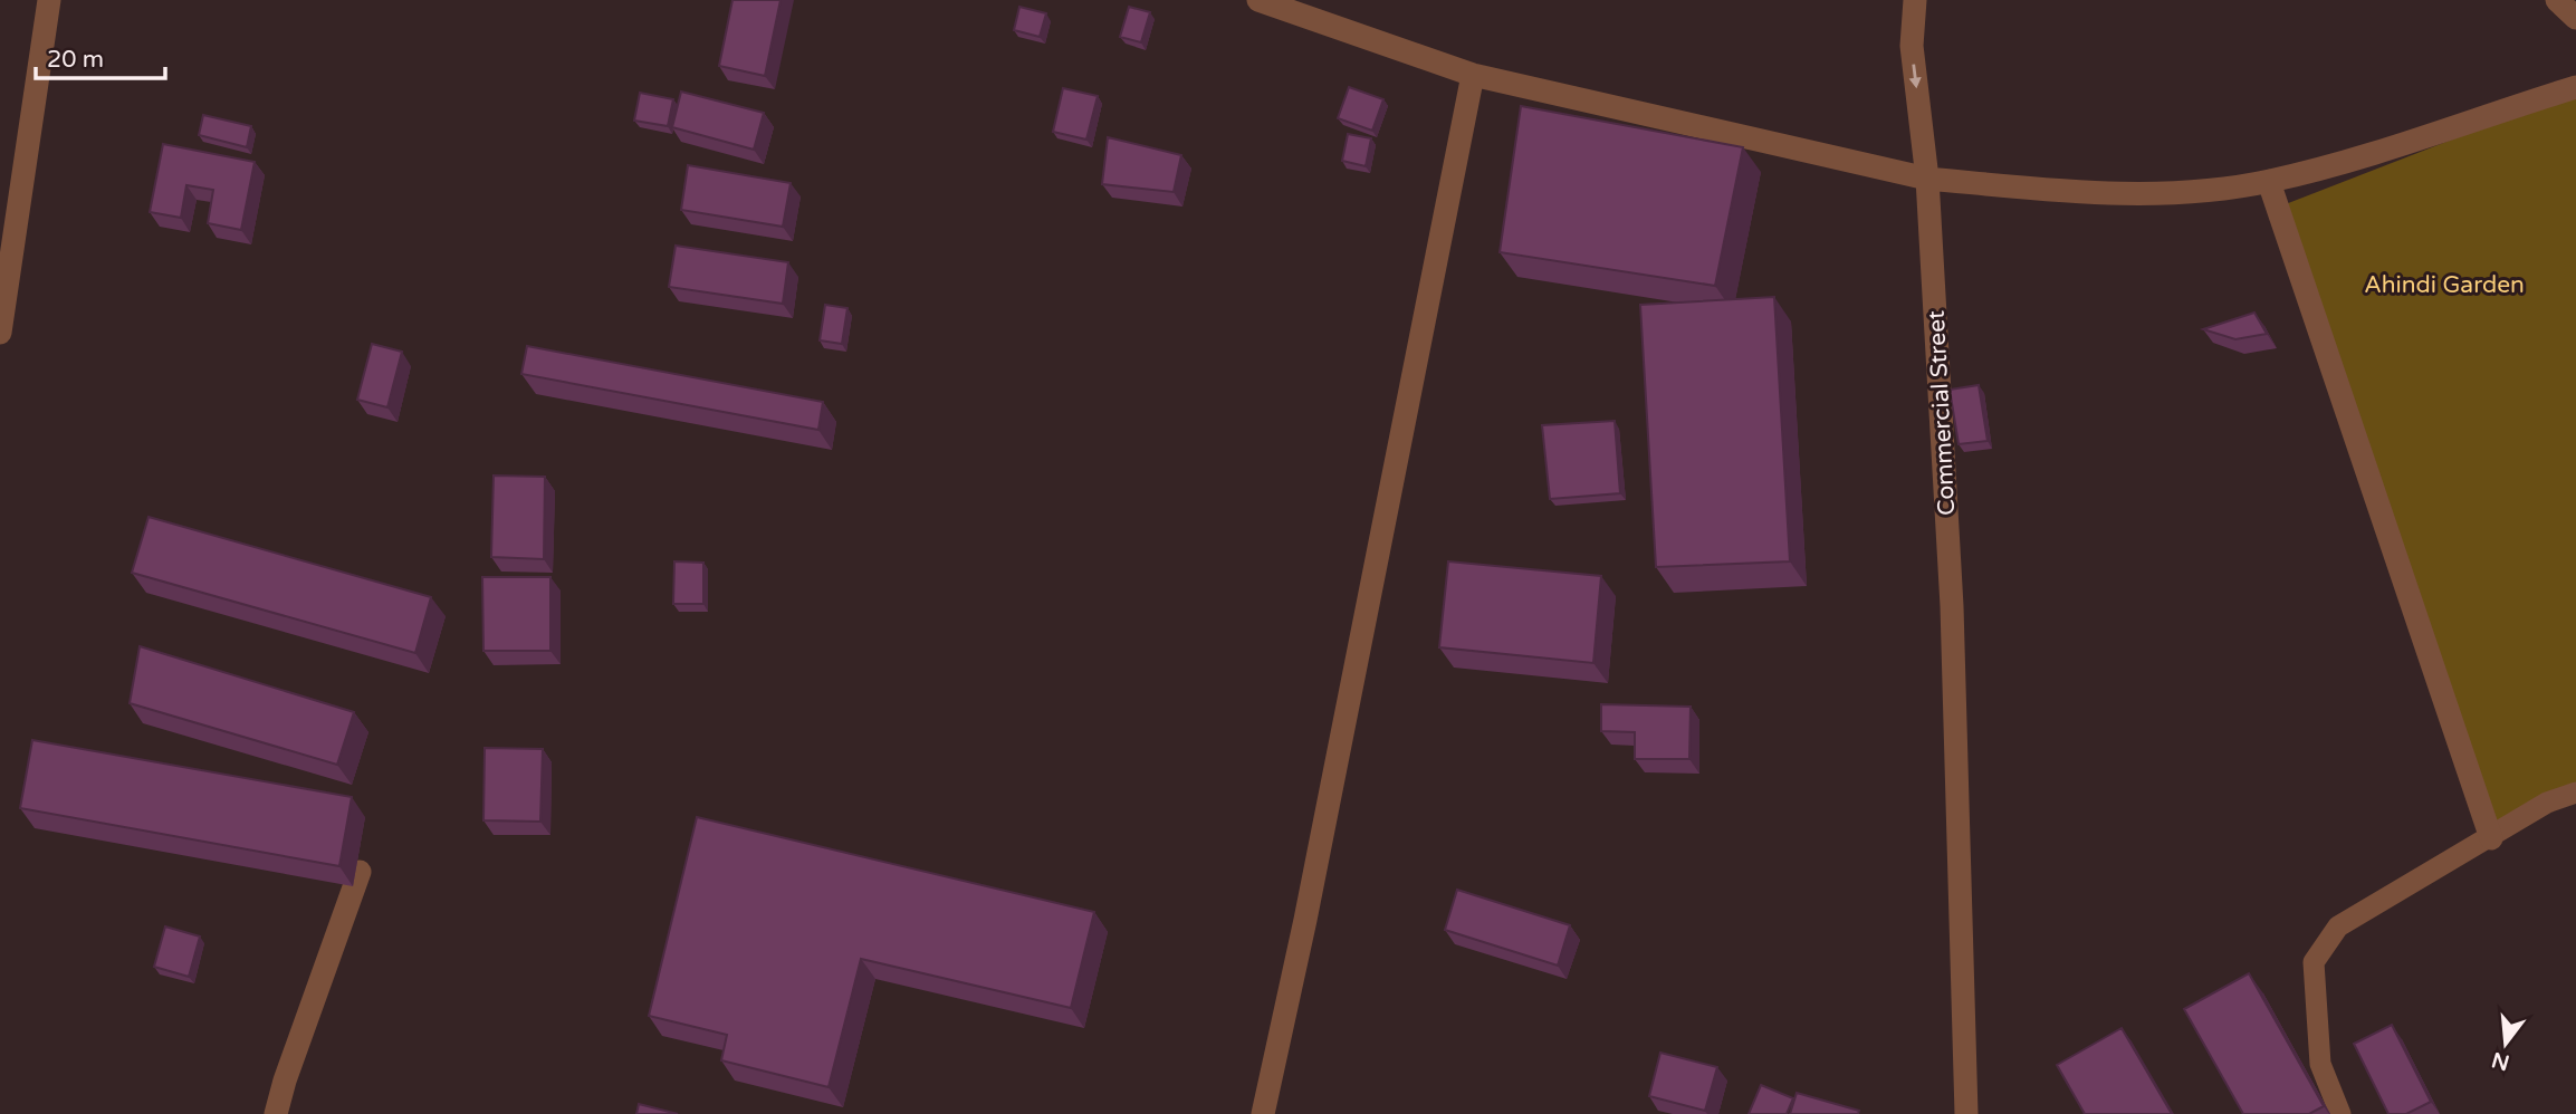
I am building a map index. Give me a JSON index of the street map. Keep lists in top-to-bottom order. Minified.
{"streets":{"street":["Commercial Street"]},"parks":["Ahindi Garden"],"scale_bar":"20 m","north":"bottom"}
